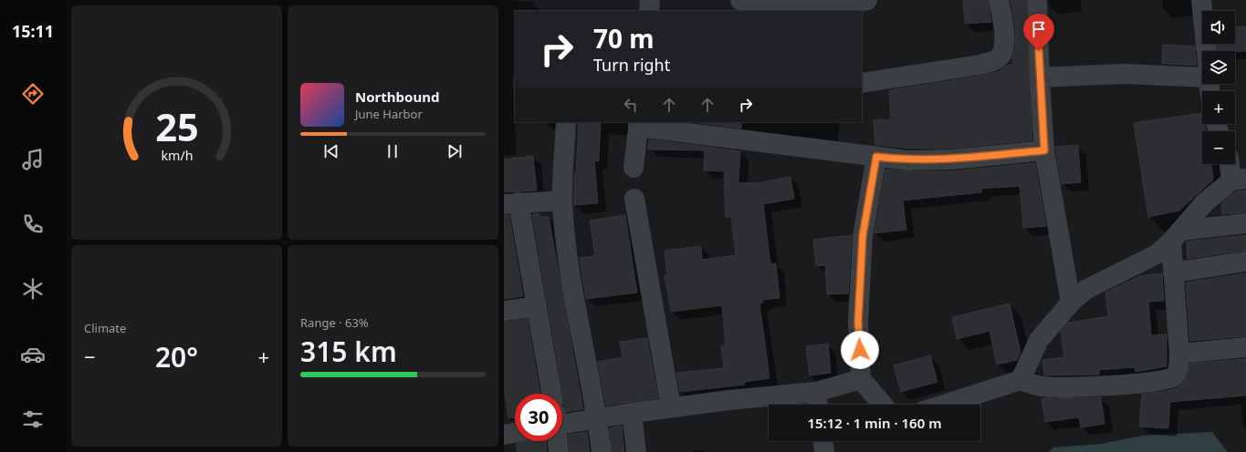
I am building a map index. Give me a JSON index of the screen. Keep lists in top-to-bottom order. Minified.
{"page":{"tabs":"15:11","map_buttons":["+","−"],"turn":["70 m","Turn right"],"song":["Northbound","June Harbor"],"tile":["Climate",["Range · 63%","315 km"]],"heat":["−","20°","+"],"limit":"30","trip":"15:12 · 1 min · 160 m","gauge":["25","km/h"]}}
